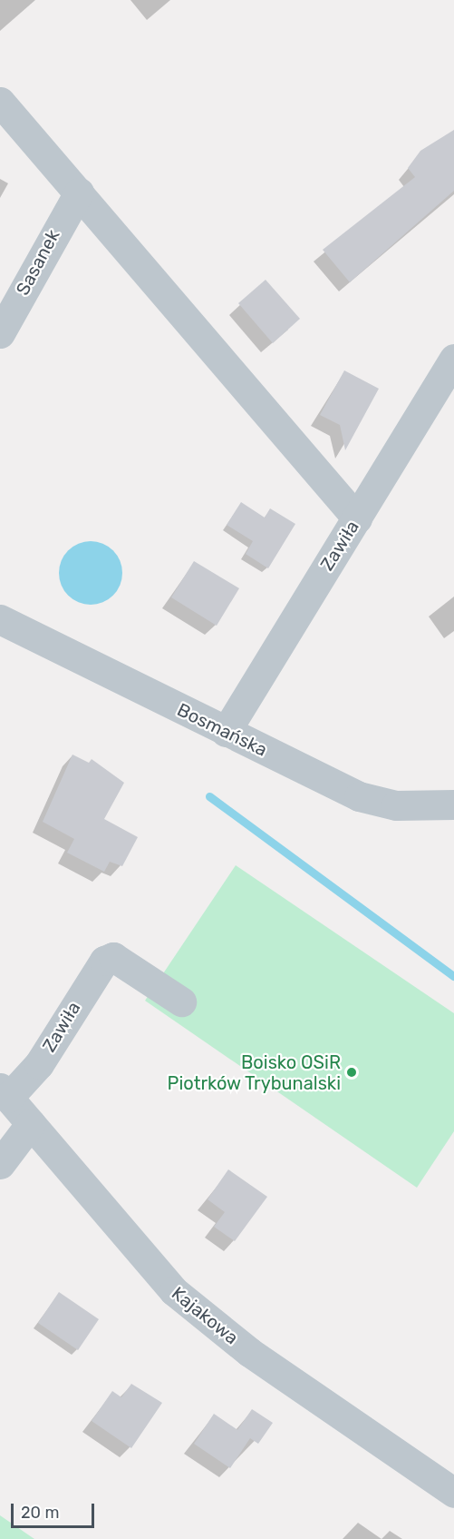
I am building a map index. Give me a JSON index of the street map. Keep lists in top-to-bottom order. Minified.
{"streets":{"street":["Sasanek","Zawiła","Bosmańska","Kajakowa"]},"crossings":[["Zawiła","Bosmańska"],["Zawiła","Kajakowa"]],"places":["Boisko OSiR Piotrków Trybunalski"],"scale_bar":"20 m"}
